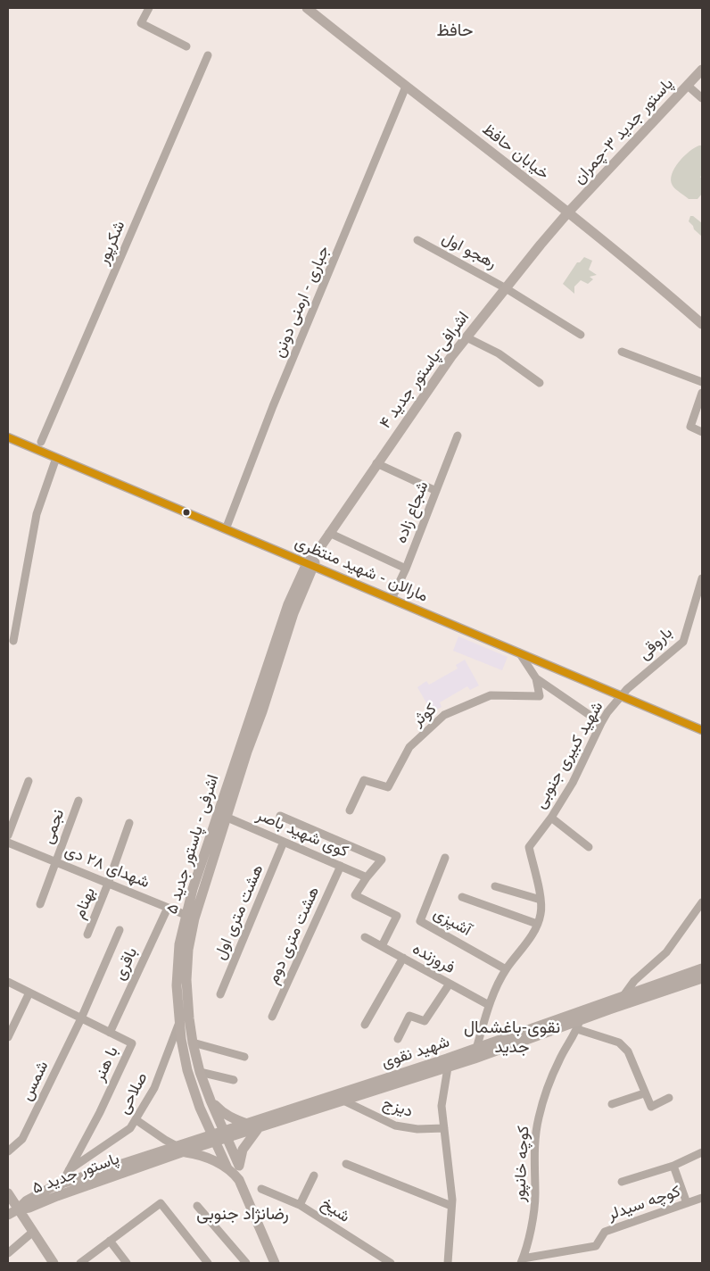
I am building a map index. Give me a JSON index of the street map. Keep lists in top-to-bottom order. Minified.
{"streets":{"main road":["پاستور جدید ۳-چمران","خیابان حافظ","اشرافی-پاستور جدید ۴","مارالان - شهید منتظری","اشرفی - پاستور جدید ۵","شهید نقوی","پاستور جدید ۵"],"street":["شکرپور","رهجو اول","جباری - ارمنی دونن","شجاع زاده","باروقی","کوثر","شهید کبیری جنوبی","نجمی","کوی شهید باصر","شهدای ۲۸ دی","بهنام","هشت متری اول","آشپزی","هشت متری دوم","فروزنده","باقری","با هنر","شمس","صلاحی","دیزج","کوچه خانپور","کوچه سیدلر","شیخ"]},"crossings":[["پاستور جدید ۳-چمران","خیابان حافظ"],["پاستور جدید ۳-چمران","اشرافی-پاستور جدید ۴"],["خیابان حافظ","جباری - ارمنی دونن"],["خیابان حافظ","اشرافی-پاستور جدید ۴"],["رهجو اول","اشرافی-پاستور جدید ۴"],["جباری - ارمنی دونن","مارالان - شهید منتظری"],["اشرافی-پاستور جدید ۴","مارالان - شهید منتظری"],["اشرافی-پاستور جدید ۴","اشرفی - پاستور جدید ۵"],["شجاع زاده","مارالان - شهید منتظری"],["مارالان - شهید منتظری","باروقی"],["مارالان - شهید منتظری","شهید کبیری جنوبی"],["مارالان - شهید منتظری","اشرفی - پاستور جدید ۵"],["باروقی","شهید کبیری جنوبی"],["شهید کبیری جنوبی","آشپزی"],["شهید کبیری جنوبی","فروزنده"],["شهید کبیری جنوبی","شهید نقوی"],["نجمی","شهدای ۲۸ دی"],["کوی شهید باصر","اشرفی - پاستور جدید ۵"],["کوی شهید باصر","هشت متری اول"],["کوی شهید باصر","هشت متری دوم"],["اشرفی - پاستور جدید ۵","شهدای ۲۸ دی"],["اشرفی - پاستور جدید ۵","شهید نقوی"],["اشرفی - پاستور جدید ۵","صلاحی"],["اشرفی - پاستور جدید ۵","پاستور جدید ۵"],["شهدای ۲۸ دی","بهنام"],["شهدای ۲۸ دی","باقری"],["باقری","با هنر"],["شهید نقوی","دیزج"],["شهید نقوی","کوچه خانپور"],["شهید نقوی","پاستور جدید ۵"],["با هنر","شمس"],["با هنر","صلاحی"],["با هنر","پاستور جدید ۵"],["کوچه خانپور","کوچه سیدلر"]],"districts":["حافظ","نقوی-باغشمال جدید","رضانژاد جنوبی"]}
